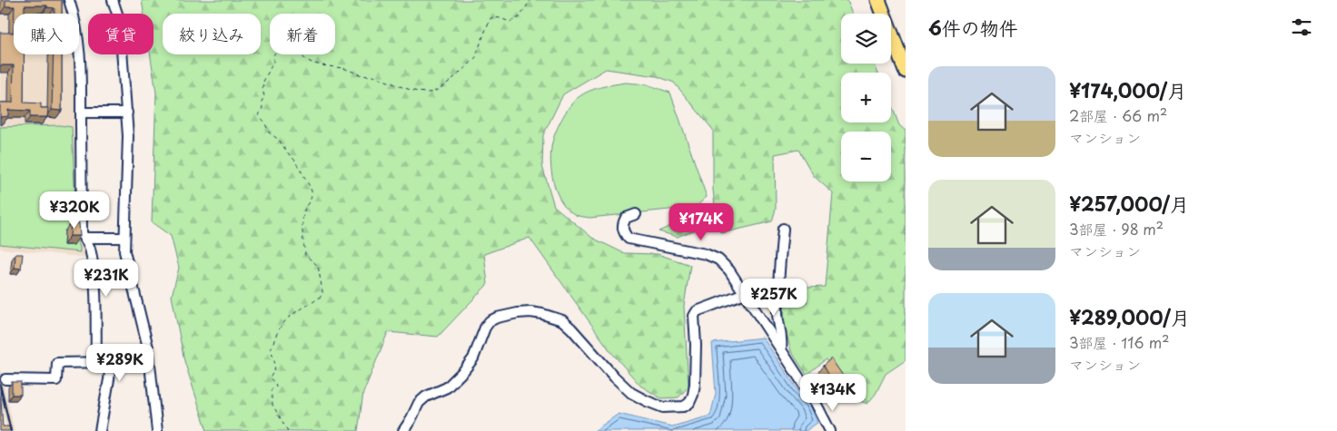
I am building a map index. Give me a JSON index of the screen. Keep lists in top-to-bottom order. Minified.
{"page":{"heading":"6件の物件","map_buttons":["+","−"],"chip":["購入","賃貸","絞り込み","新着"],"list":[{"name":"¥174,000/月","note":"2部屋 · 66 m² · マンション"},{"name":"¥257,000/月","note":"3部屋 · 98 m² · マンション"},{"name":"¥289,000/月","note":"3部屋 · 116 m² · マンション"}],"price":["¥320K","¥174K","¥231K","¥257K","¥289K","¥134K"]}}
